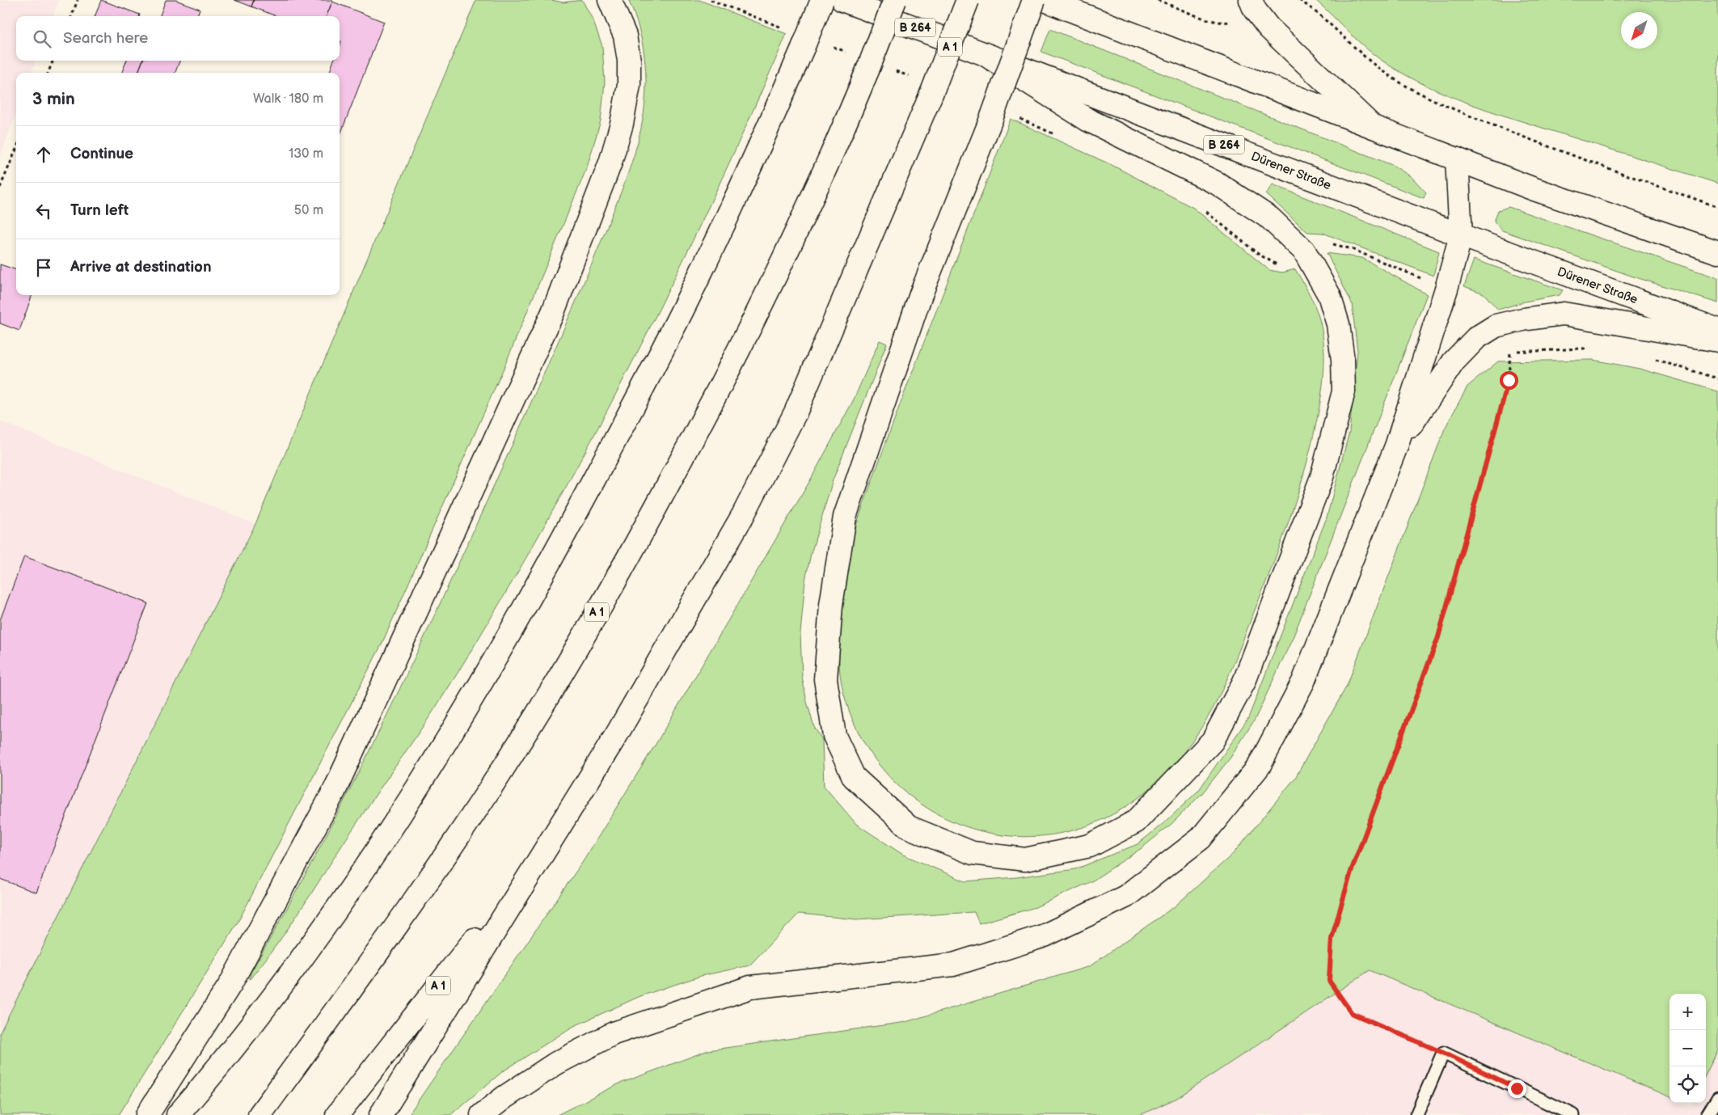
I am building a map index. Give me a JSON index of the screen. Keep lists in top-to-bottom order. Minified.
{"streets":{"main road":["B 264","A 1","Dürener Straße"]},"north":"bottom left","page":{"search":"Search here","heading":["3 min","Walk · 180 m"],"list":[["Continue","130 m"],["Turn left","50 m"],"Arrive at destination"],"map_buttons":["+","−"]}}
